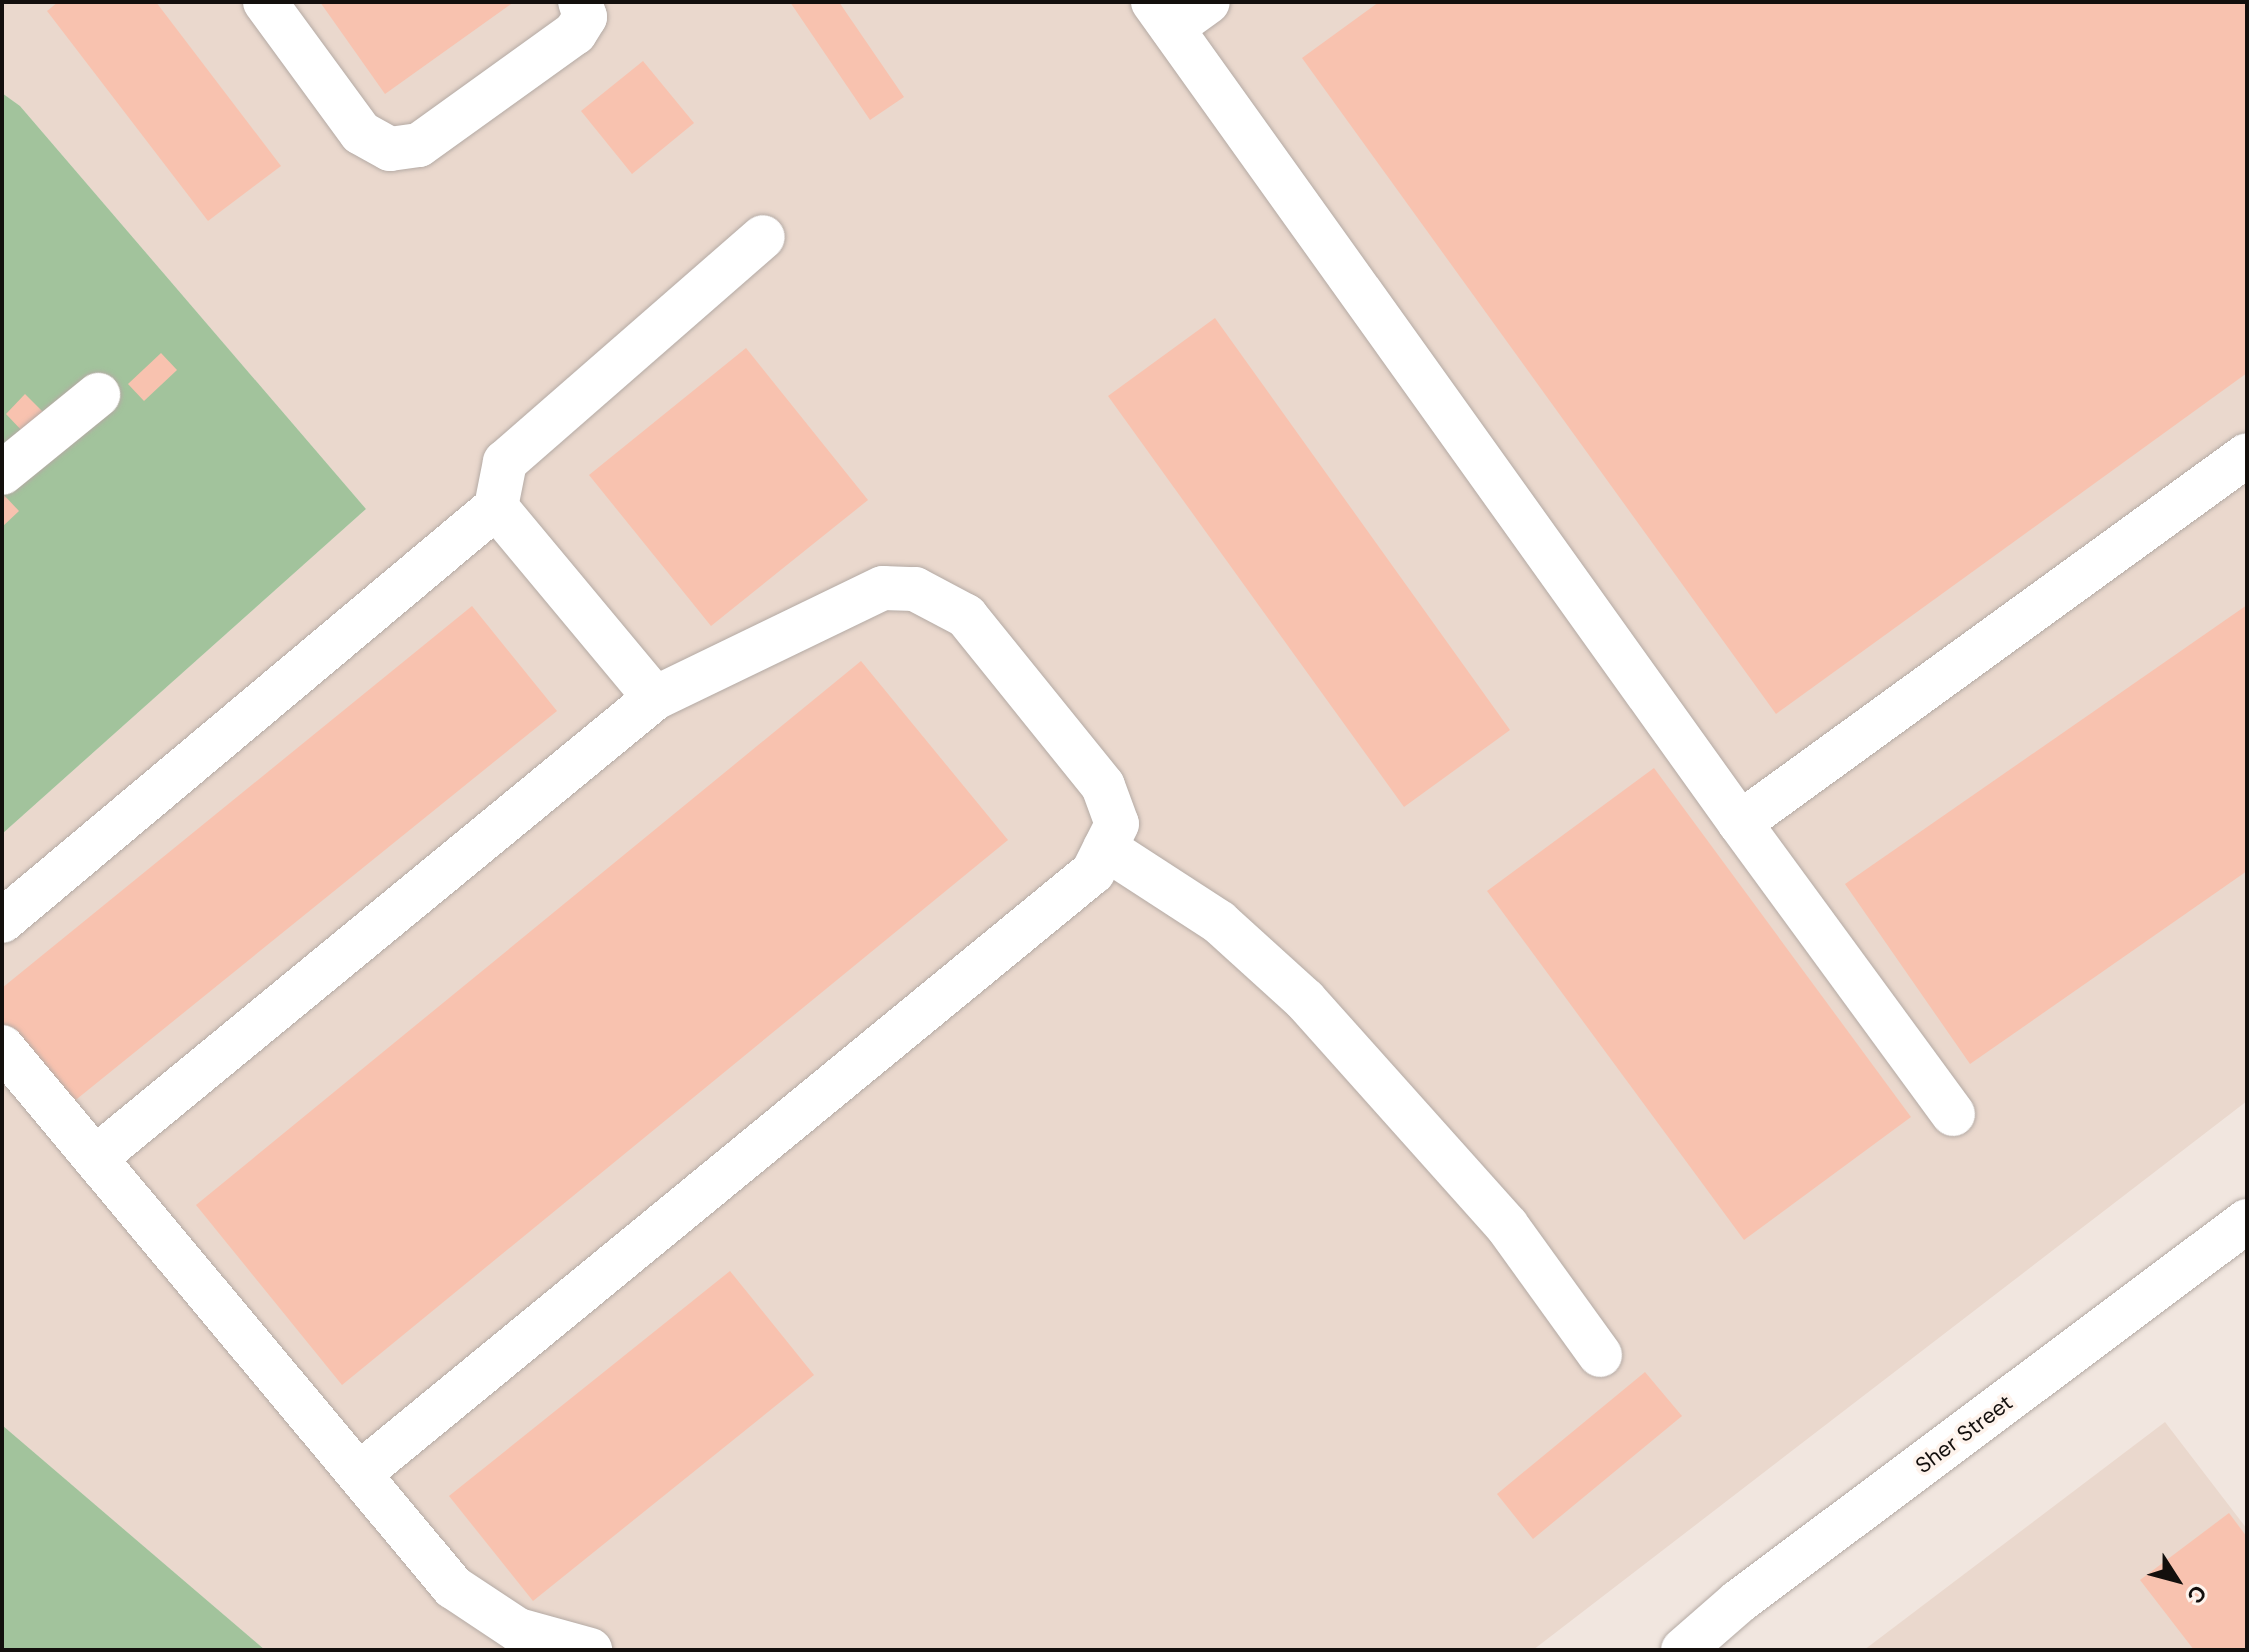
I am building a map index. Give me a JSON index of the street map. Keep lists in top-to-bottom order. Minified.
{"streets":{"street":["Sher Street"]},"north":"bottom right"}
